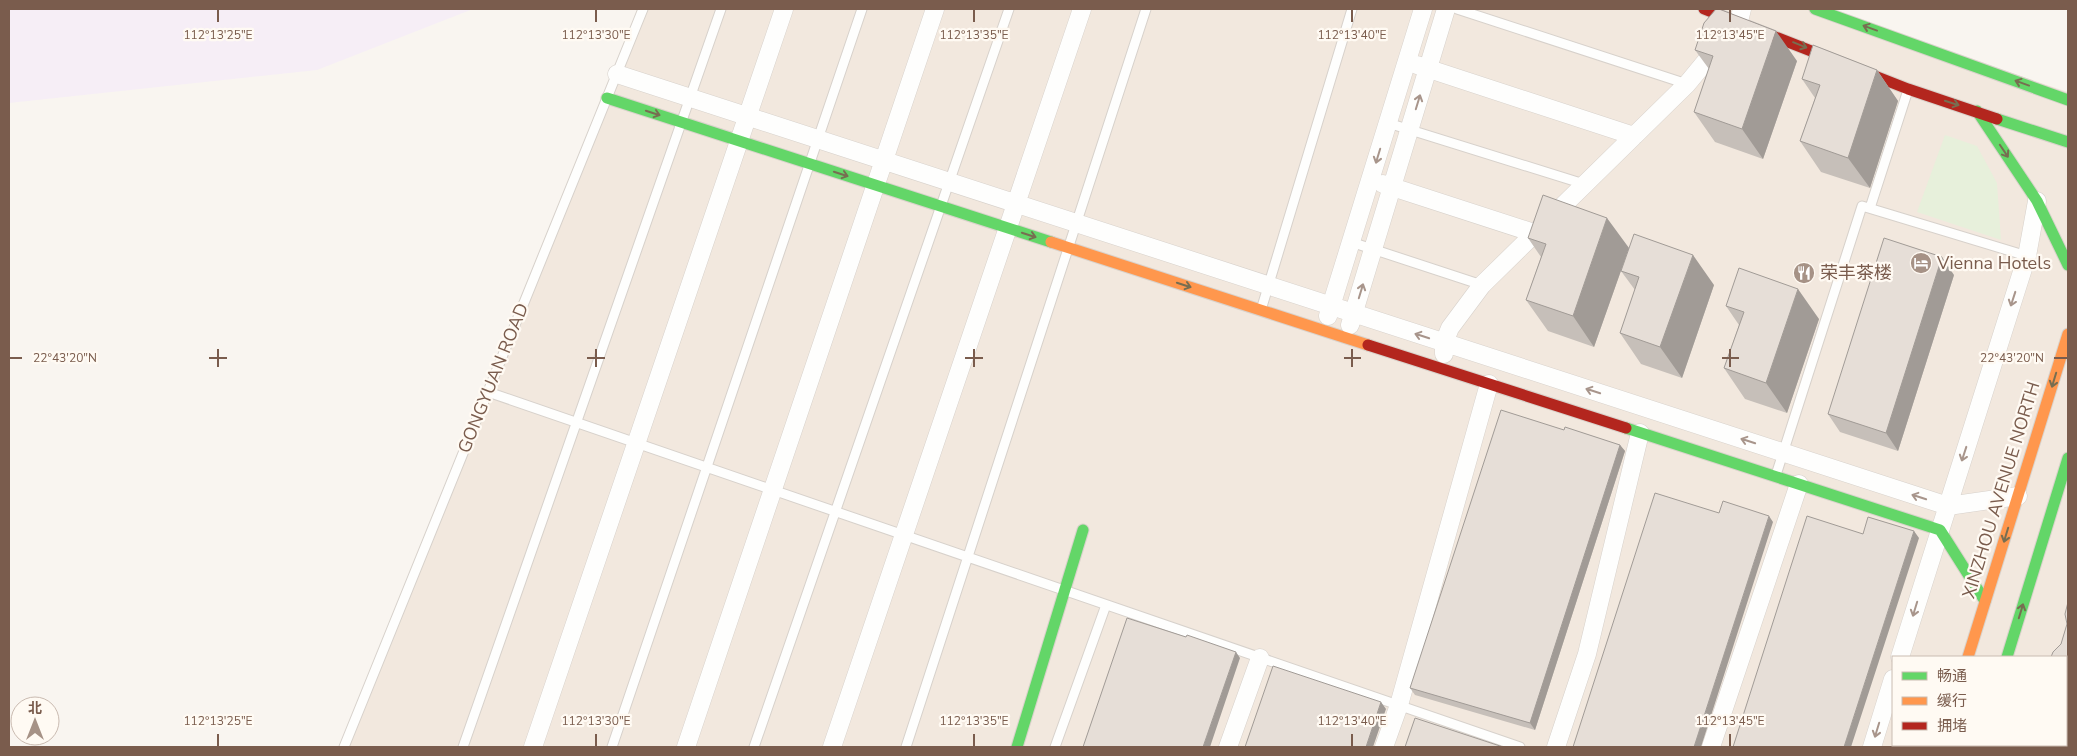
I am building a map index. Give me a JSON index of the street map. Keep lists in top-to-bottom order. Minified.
{"streets":{"street":["XINZHOU AVENUE NORTH"],"lane":["GONGYUAN ROAD"]},"places":{"hotel":["Vienna Hotels"],"restaurant":["荣丰茶楼"]},"legend":["畅通","缓行","拥堵"],"north":"top","coordinates":["112°13'25\"E","112°13'30\"E","112°13'35\"E","112°13'40\"E","112°13'45\"E","22°43'20\"N"]}
